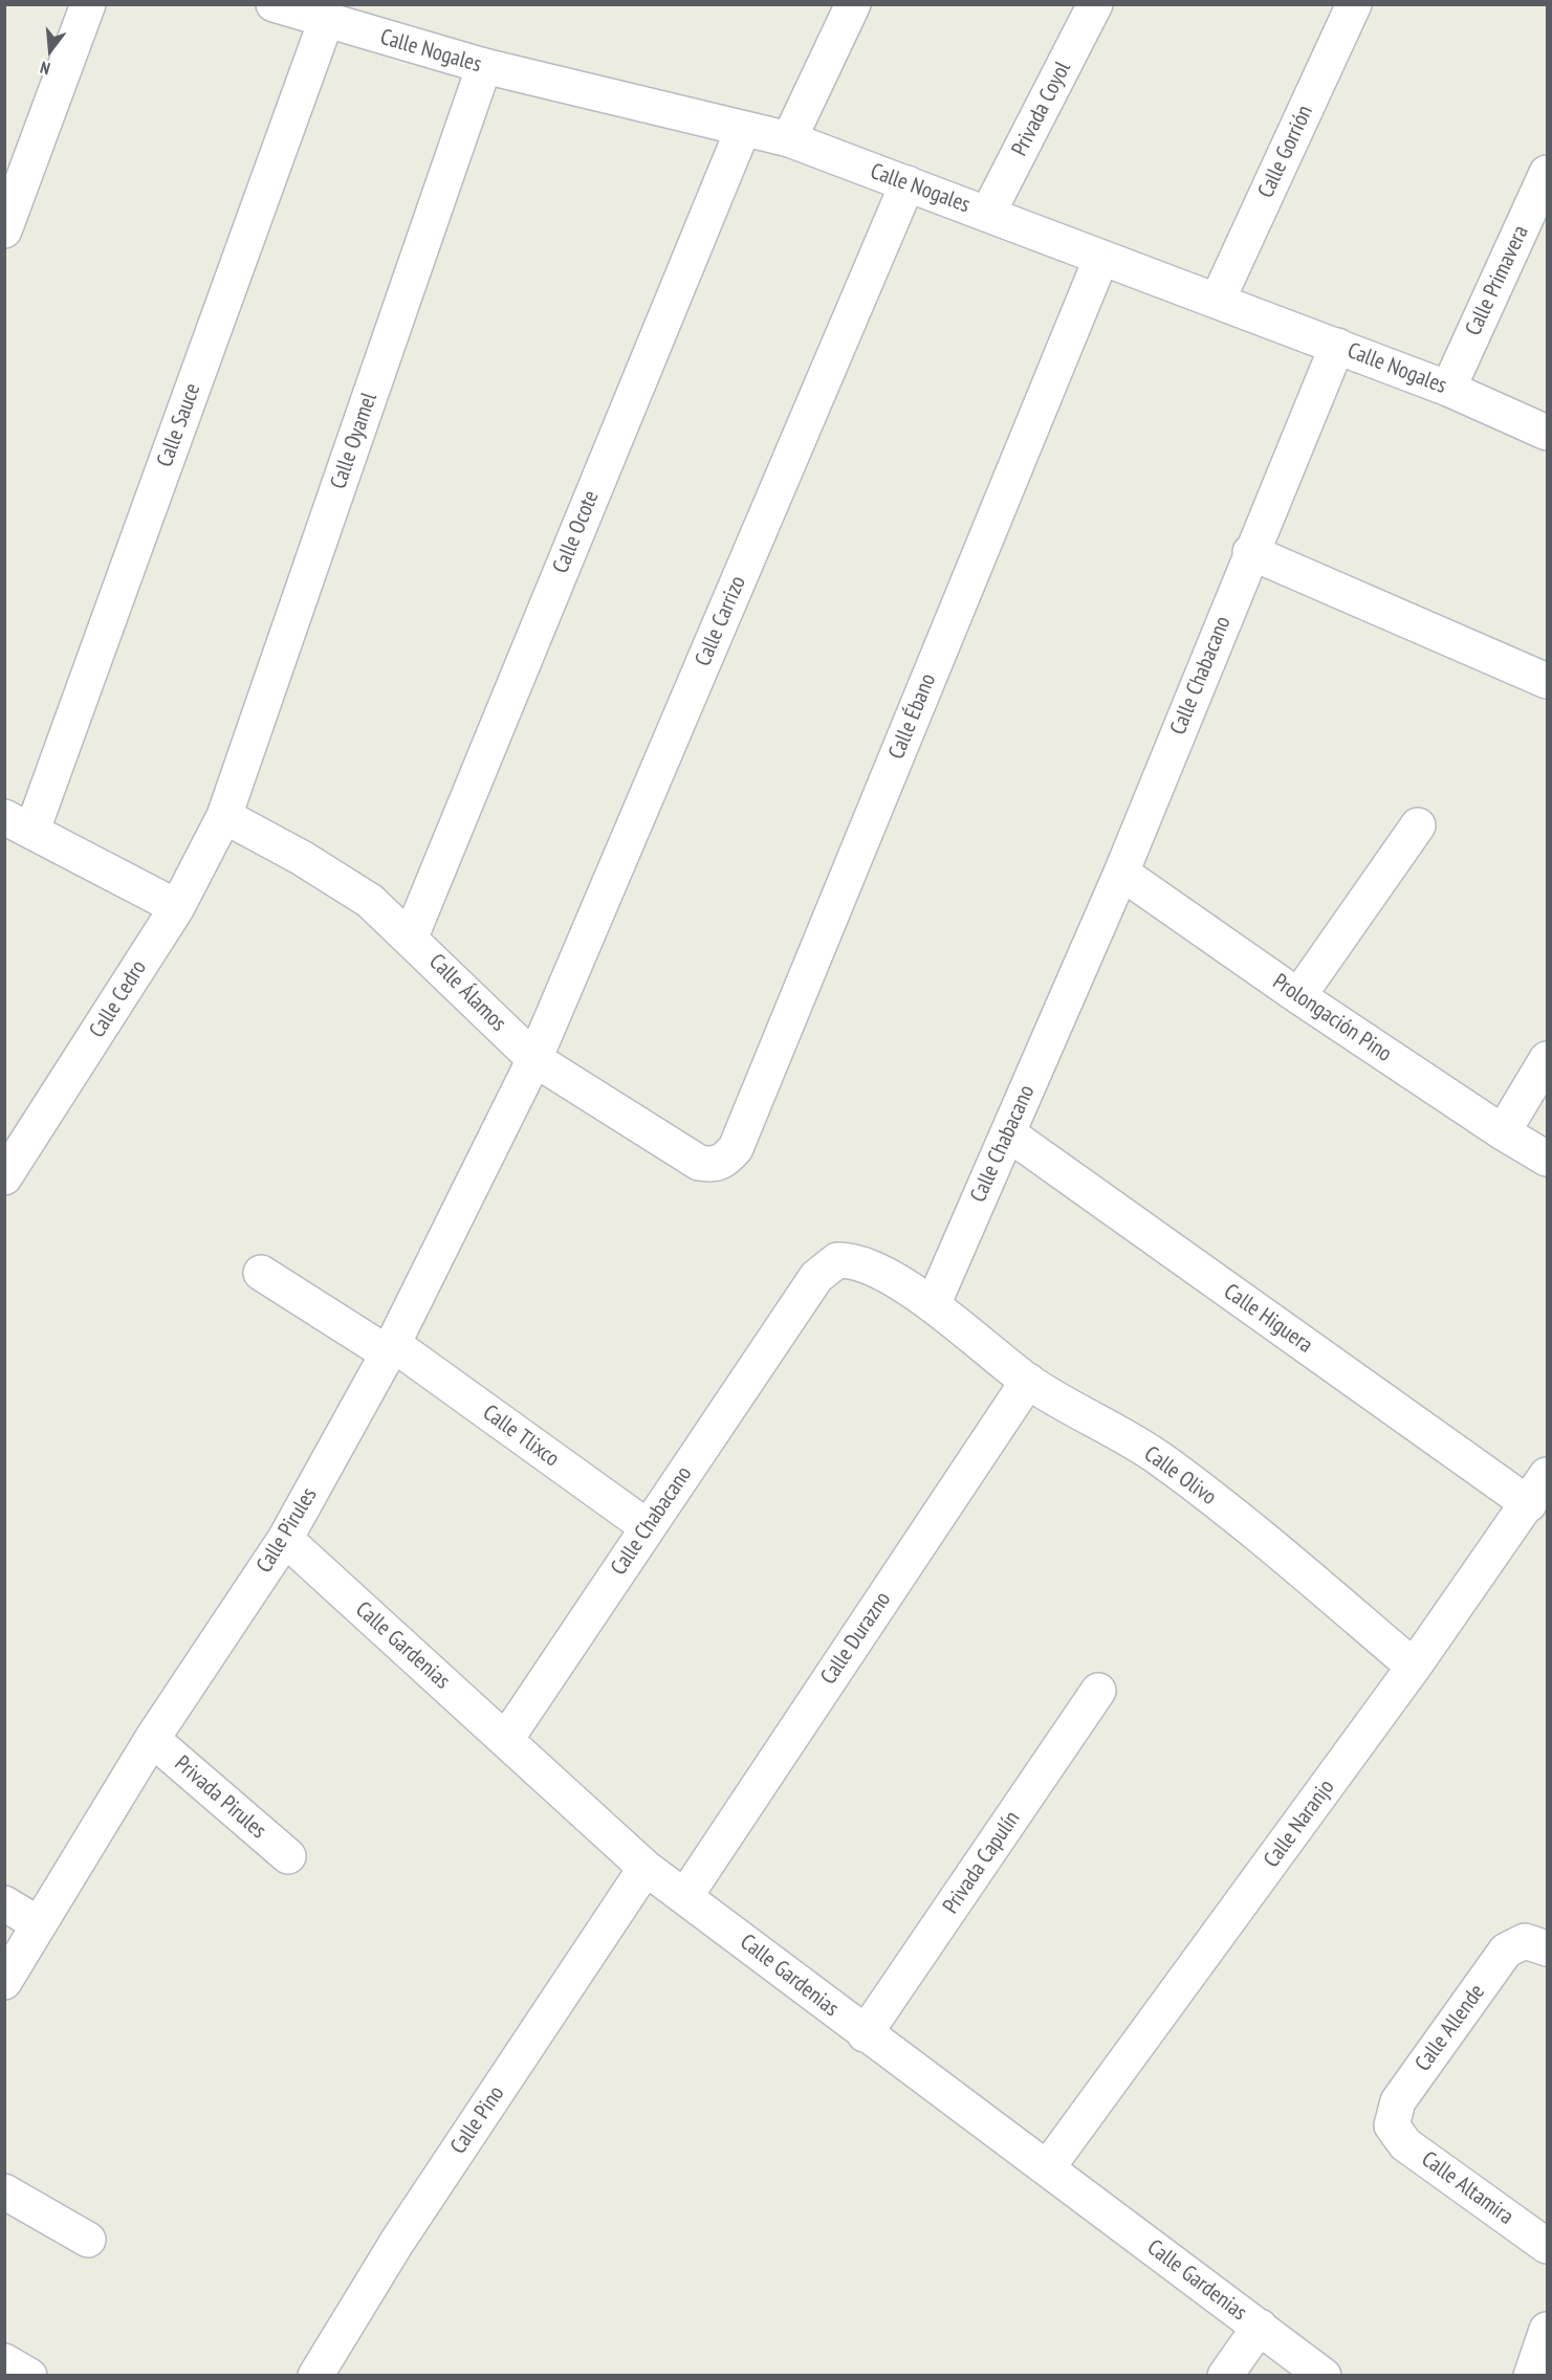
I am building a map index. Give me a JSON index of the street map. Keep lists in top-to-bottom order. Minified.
{"streets":{"street":["Calle Nogales","Privada Coyol","Calle Gorrión","Calle Primavera","Calle Sauce","Calle Oyamel","Calle Ocote","Calle Carrizo","Calle Chabacano","Calle Ébano","Calle Álamos","Calle Cedro","Prolongación Pino","Calle Higuera","Calle Tlixco","Calle Olivo","Calle Pirules","Calle Durazno","Calle Gardenias","Privada Pirules","Calle Naranjo","Privada Capulín","Calle Allende","Calle Pino","Calle Altamira"]},"crossings":[["Calle Nogales","Privada Coyol"],["Calle Nogales","Calle Gorrión"],["Calle Nogales","Calle Primavera"],["Calle Nogales","Calle Sauce"],["Calle Nogales","Calle Oyamel"],["Calle Nogales","Calle Ocote"],["Calle Nogales","Calle Carrizo"],["Calle Nogales","Calle Chabacano"],["Calle Nogales","Calle Ébano"],["Calle Oyamel","Calle Álamos"],["Calle Oyamel","Calle Cedro"],["Calle Ocote","Calle Álamos"],["Calle Carrizo","Calle Álamos"],["Calle Carrizo","Calle Pirules"],["Calle Chabacano","Prolongación Pino"],["Calle Chabacano","Calle Higuera"],["Calle Chabacano","Calle Tlixco"],["Calle Chabacano","Calle Olivo"],["Calle Chabacano","Calle Gardenias"],["Calle Ébano","Calle Álamos"],["Calle Álamos","Calle Cedro"],["Calle Álamos","Calle Pirules"],["Calle Higuera","Calle Naranjo"],["Calle Tlixco","Calle Pirules"],["Calle Olivo","Calle Durazno"],["Calle Olivo","Calle Naranjo"],["Calle Pirules","Calle Gardenias"],["Calle Pirules","Privada Pirules"],["Calle Durazno","Calle Gardenias"],["Calle Gardenias","Calle Naranjo"],["Calle Gardenias","Privada Capulín"],["Calle Gardenias","Calle Pino"],["Calle Allende","Calle Altamira"]],"north":"bottom"}
